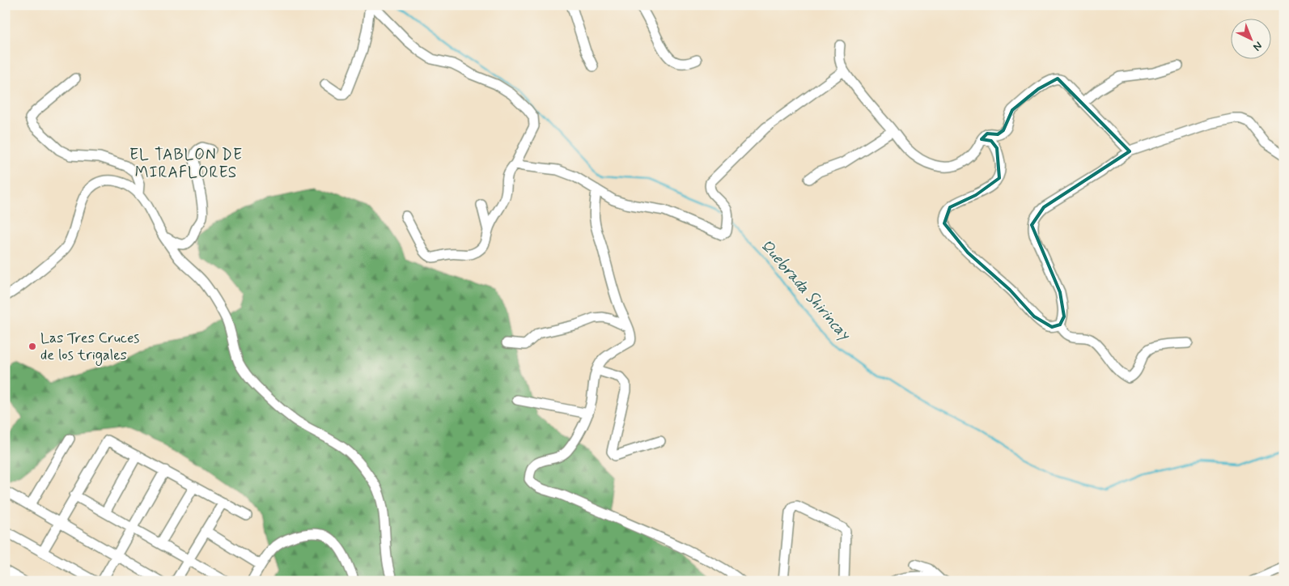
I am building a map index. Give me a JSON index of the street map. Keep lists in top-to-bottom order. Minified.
{"districts":["EL TABLON DE MIRAFLORES"],"water":["Quebrada Shirincay"],"places":["Las Tres Cruces de los trigales"],"north":"bottom right"}
